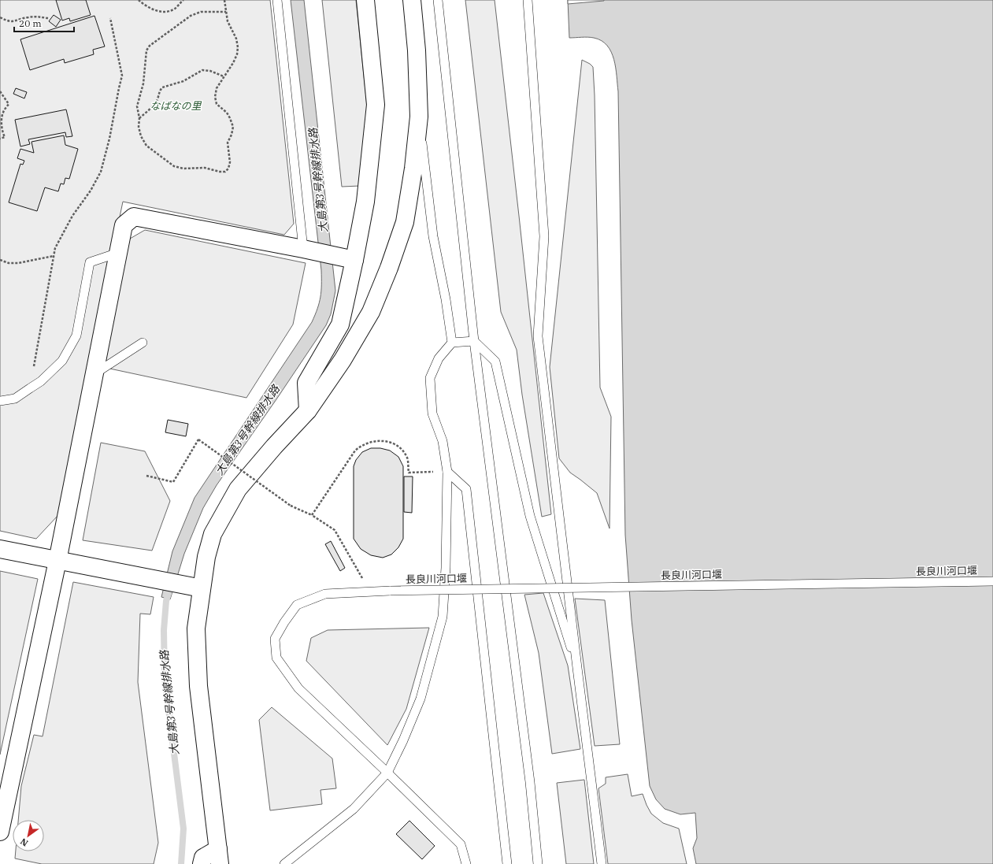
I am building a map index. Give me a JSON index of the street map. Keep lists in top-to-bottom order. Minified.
{"streets":{"lane":["長良川河口堰"]},"water":["大島第3号幹線排水路"],"parks":["なばなの里"],"scale_bar":"20 m","north":"bottom left"}
